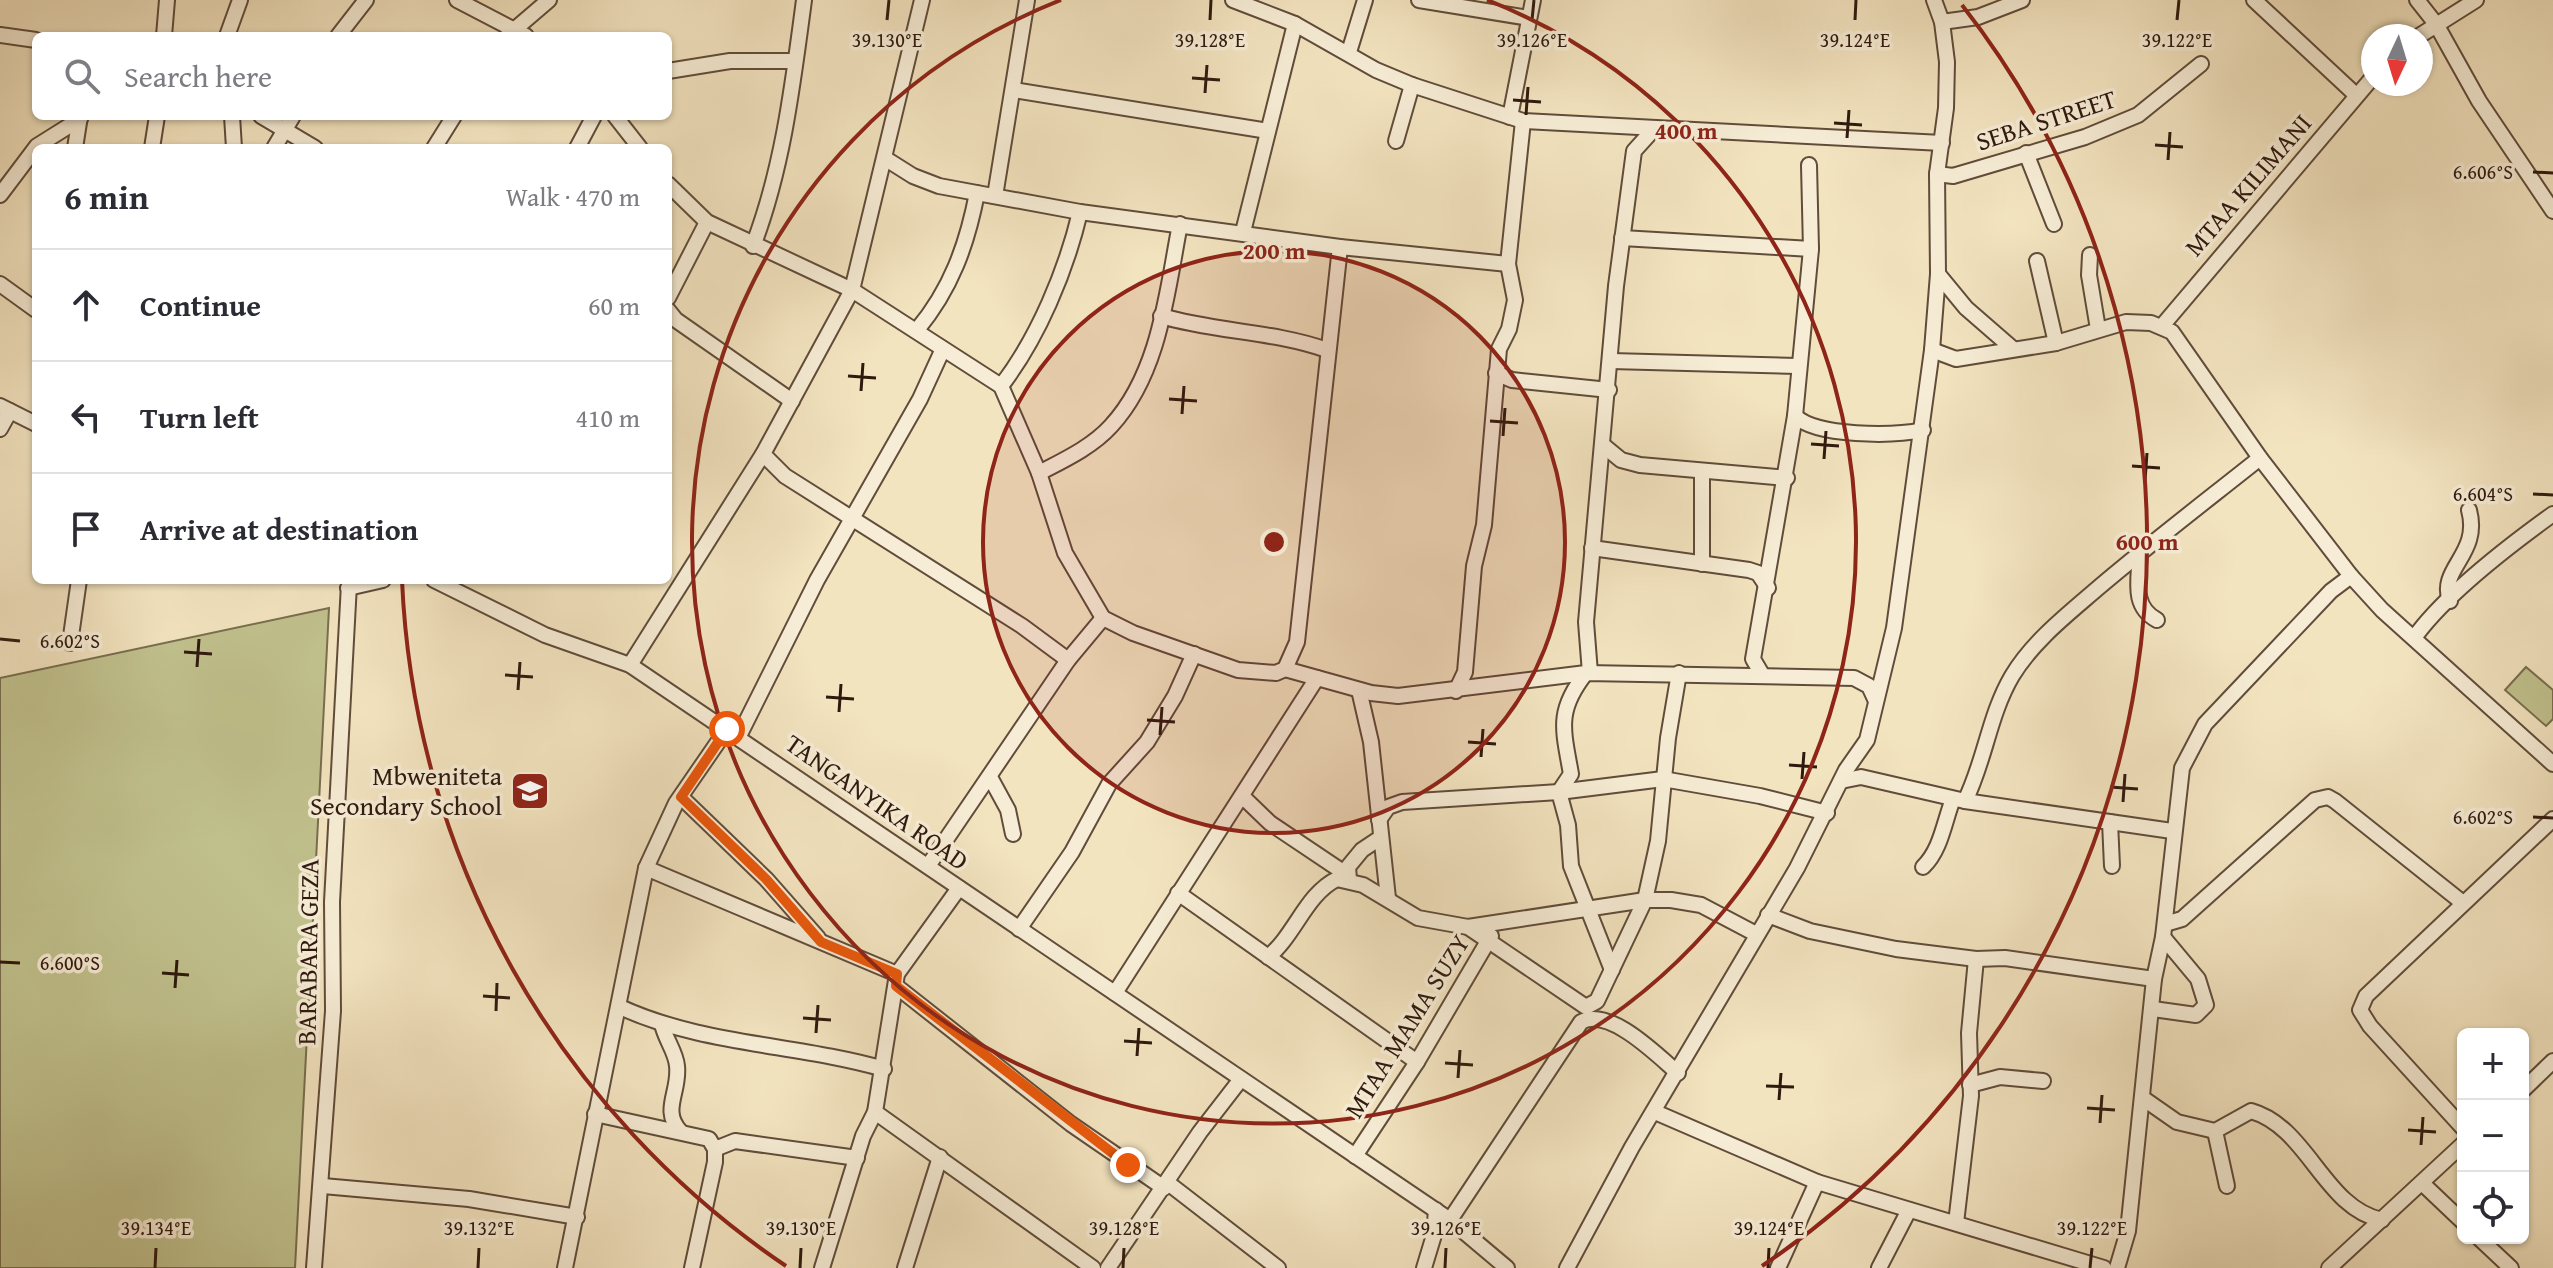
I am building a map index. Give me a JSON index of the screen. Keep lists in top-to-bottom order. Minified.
{"streets":{"street":["SEBA STREET","MTAA KILIMANI","TANGANYIKA ROAD","BARABARA GEZA","MTAA MAMA SUZY"]},"crossings":[["TANGANYIKA ROAD","MTAA MAMA SUZY"]],"places":{"school or university":["Mbweniteta Secondary School"]},"north":"bottom","page":{"search":"Search here","heading":["6 min","Walk · 470 m"],"list":[["Continue","60 m"],["Turn left","410 m"],"Arrive at destination"],"map_buttons":["+","−"]},"coordinates":["39.130°E","39.128°E","39.126°E","39.124°E","39.122°E","6.606°S","6.604°S","6.602°S","6.600°S","39.134°E","39.132°E"],"rings":["400 m","200 m","600 m"]}
